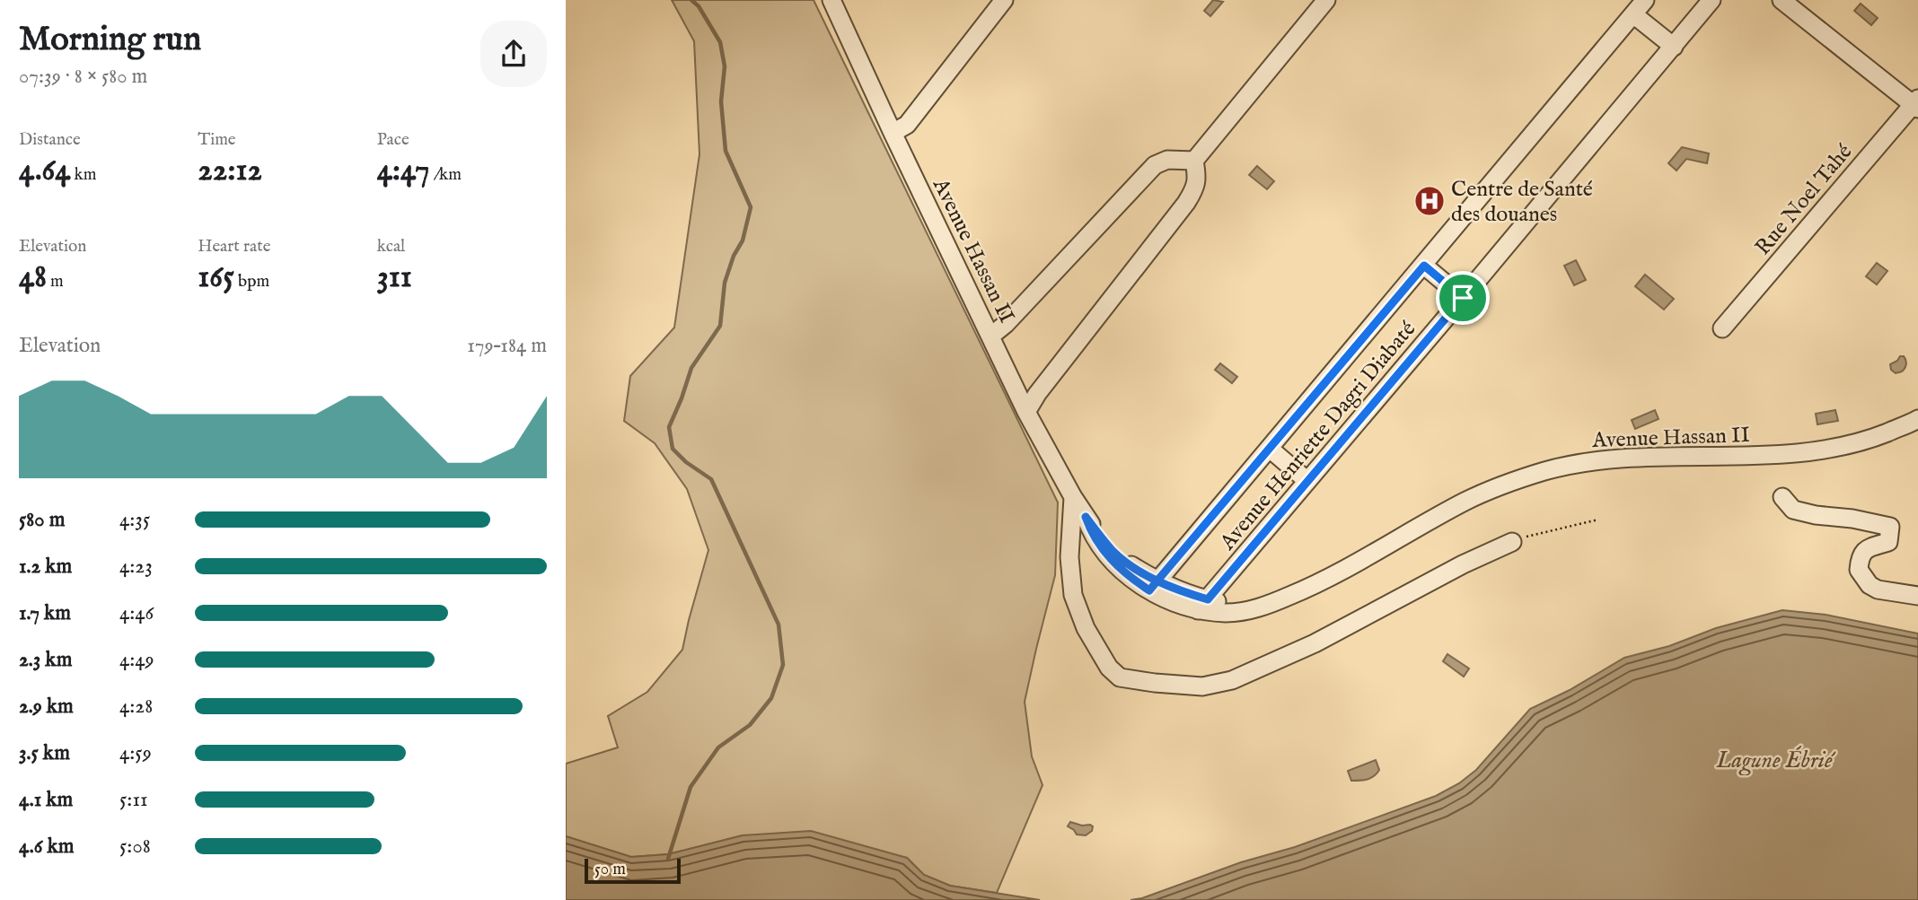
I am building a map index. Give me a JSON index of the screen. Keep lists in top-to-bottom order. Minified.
{"streets":{"street":["Rue Noel Tahé","Avenue Hassan II","Avenue Henriette Dagri Diabaté"]},"crossings":[["Avenue Hassan II","Avenue Henriette Dagri Diabaté"]],"water":["Lagune Ébrié"],"places":{"hospital":["Centre de Santé des douanes"]},"scale_bar":"50 m","page":{"heading":["Morning run","07:39 · 8 × 580 m"],"stats":[["Distance","4.64 km"],["Time","22:12"],["Pace","4:47 /km"],["Elevation","48 m"],["Heart rate","165 bpm"],["kcal","311"]],"chart":["Elevation","179–184 m"],"list":[{"name":"580 m","note":"4:35"},{"name":"1.2 km","note":"4:23"},{"name":"1.7 km","note":"4:46"},{"name":"2.3 km","note":"4:49"},{"name":"2.9 km","note":"4:28"},{"name":"3.5 km","note":"4:59"},{"name":"4.1 km","note":"5:11"},{"name":"4.6 km","note":"5:08"}],"scale":"50 m"}}
